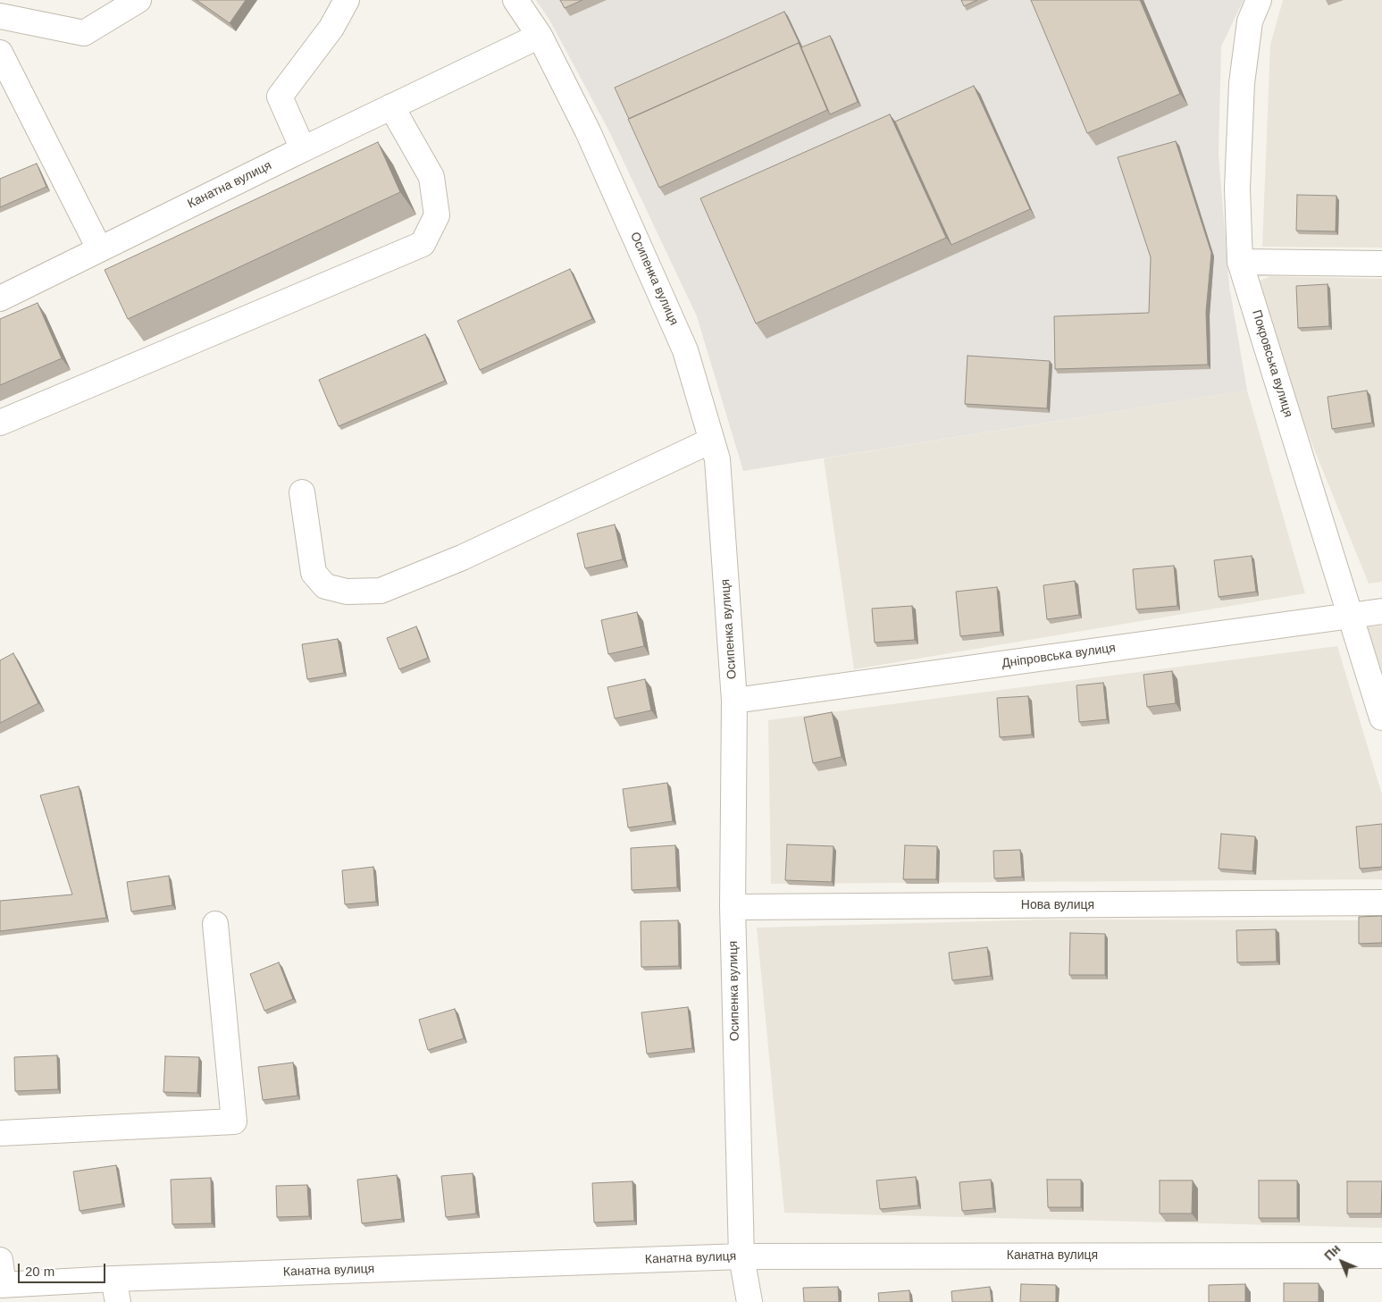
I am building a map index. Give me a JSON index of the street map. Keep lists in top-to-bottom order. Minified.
{"streets":{"street":["Канатна вулиця","Осипенка вулиця","Покровська вулиця","Дніпровська вулиця","Нова вулиця"]},"crossings":[["Канатна вулиця","Осипенка вулиця"],["Осипенка вулиця","Дніпровська вулиця"],["Осипенка вулиця","Нова вулиця"],["Покровська вулиця","Дніпровська вулиця"]],"scale_bar":"20 m","north":"top left"}
